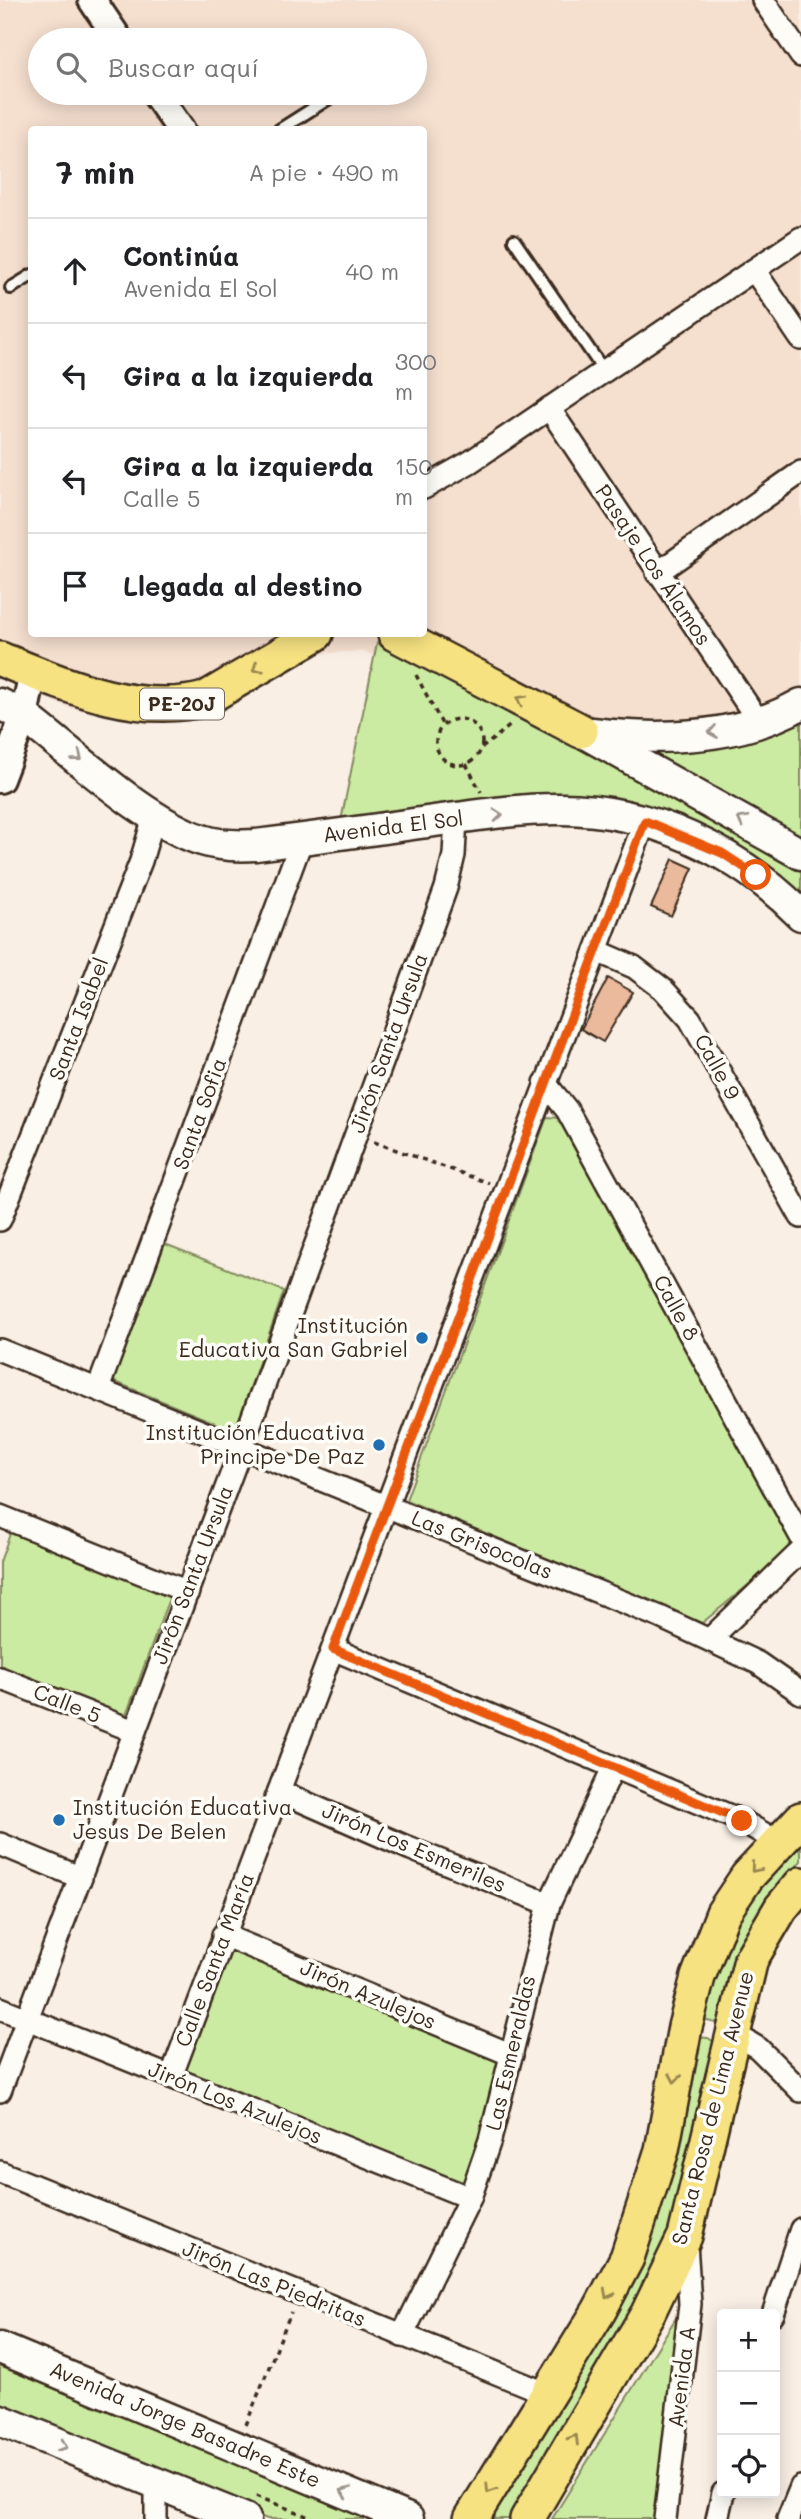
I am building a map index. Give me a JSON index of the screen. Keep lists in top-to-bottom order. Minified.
{"streets":{"main road":["PE-20J","Avenida El Sol","Santa Rosa de Lima Avenue","Avenida Jorge Basadre Este"],"street":["Pasaje Los Álamos","Santa Isabel","Jirón Santa Ursula","Calle 9","Santa Sofia","Calle 8","Las Grisocolas","Calle 5","Jirón Los Esmeriles","Calle Santa María","Jirón Azulejos","Las Esmeraldas","Jirón Los Azulejos","Jirón Las Piedritas","Avenida A"]},"crossings":[["Avenida El Sol","Santa Isabel"],["Avenida El Sol","Jirón Santa Ursula"],["Avenida El Sol","Santa Sofia"],["Avenida El Sol","Calle Santa María"],["Jirón Santa Ursula","Las Grisocolas"],["Jirón Santa Ursula","Calle 5"],["Jirón Santa Ursula","Jirón Los Azulejos"],["Calle 9","Calle Santa María"],["Santa Sofia","Las Grisocolas"],["Calle 8","Calle Santa María"],["Las Grisocolas","Calle Santa María"],["Jirón Los Esmeriles","Calle Santa María"],["Jirón Los Esmeriles","Las Esmeraldas"],["Calle Santa María","Jirón Azulejos"],["Calle Santa María","Jirón Los Azulejos"],["Jirón Azulejos","Las Esmeraldas"],["Las Esmeraldas","Jirón Los Azulejos"],["Las Esmeraldas","Jirón Las Piedritas"],["Santa Rosa de Lima Avenue","Jirón Las Piedritas"],["Santa Rosa de Lima Avenue","Avenida A"]],"one_way":["Avenida Jorge Basadre Este"],"places":["Institución Educativa San Gabriel","Institución Educativa Principe De Paz","Institución Educativa Jesus De Belen"],"page":{"search":"Buscar aquí","heading":["7 min","A pie · 490 m"],"list":[["Continúa","Avenida El Sol","40 m"],["Gira a la izquierda","300 m"],["Gira a la izquierda","Calle 5","150 m"],"Llegada al destino"],"map_buttons":["+","−"]}}
